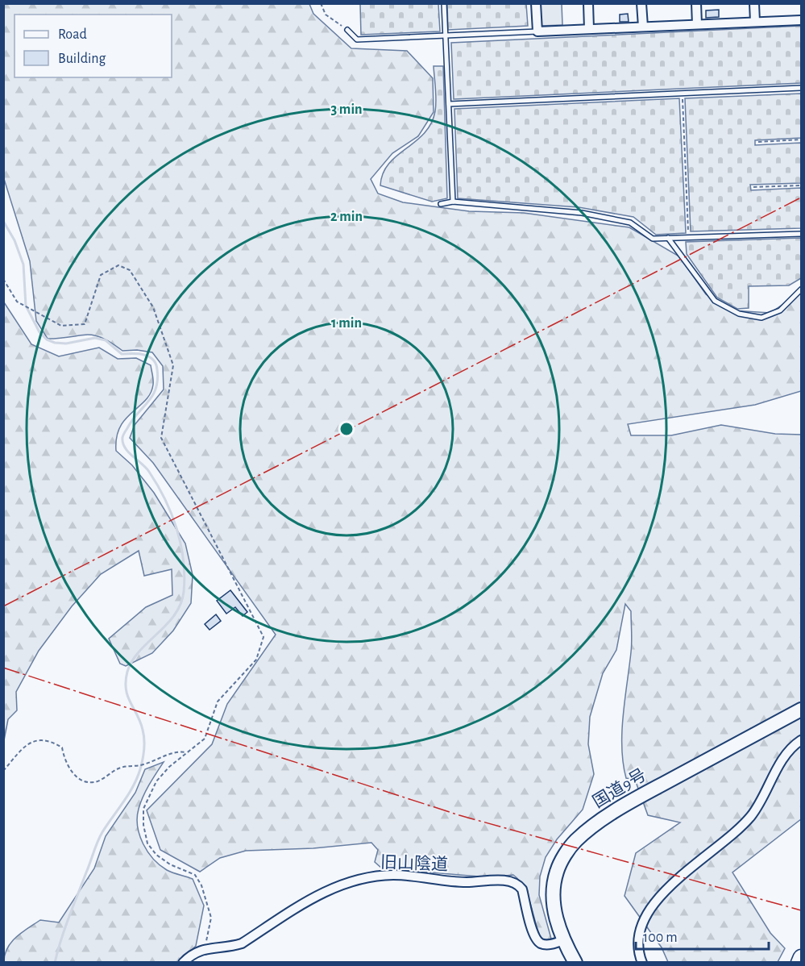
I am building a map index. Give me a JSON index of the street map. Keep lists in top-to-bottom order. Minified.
{"streets":{"highway":["国道9号"],"street":["旧山陰道"]},"crossings":[["国道9号","旧山陰道"]],"legend":["Road","Building"],"scale_bar":"100 m","rings":["3 min","2 min","1 min"]}
